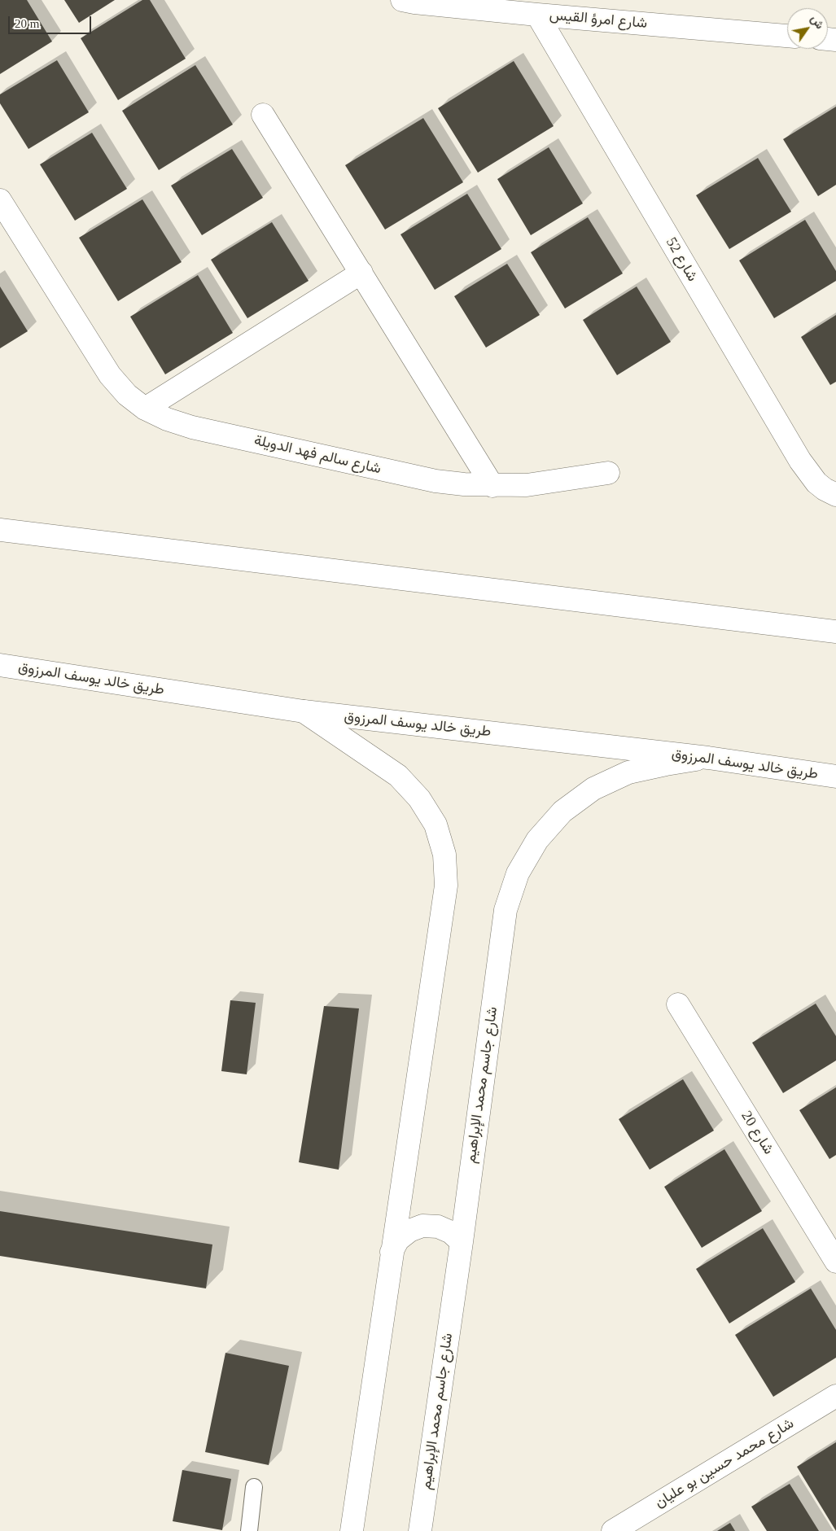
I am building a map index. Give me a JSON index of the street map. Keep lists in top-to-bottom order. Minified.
{"streets":{"street":["شارع امرؤ القيس","شارع 52","شارع سالم فهد الدويلة","طريق خالد يوسف المرزوق","شارع جاسم محمد الإبراهيم","شارع 20","شارع محمد حسين بو عليان"]},"crossings":[["شارع امرؤ القيس","شارع 52"],["طريق خالد يوسف المرزوق","شارع جاسم محمد الإبراهيم"]],"scale_bar":"20 m","north":"top right"}
